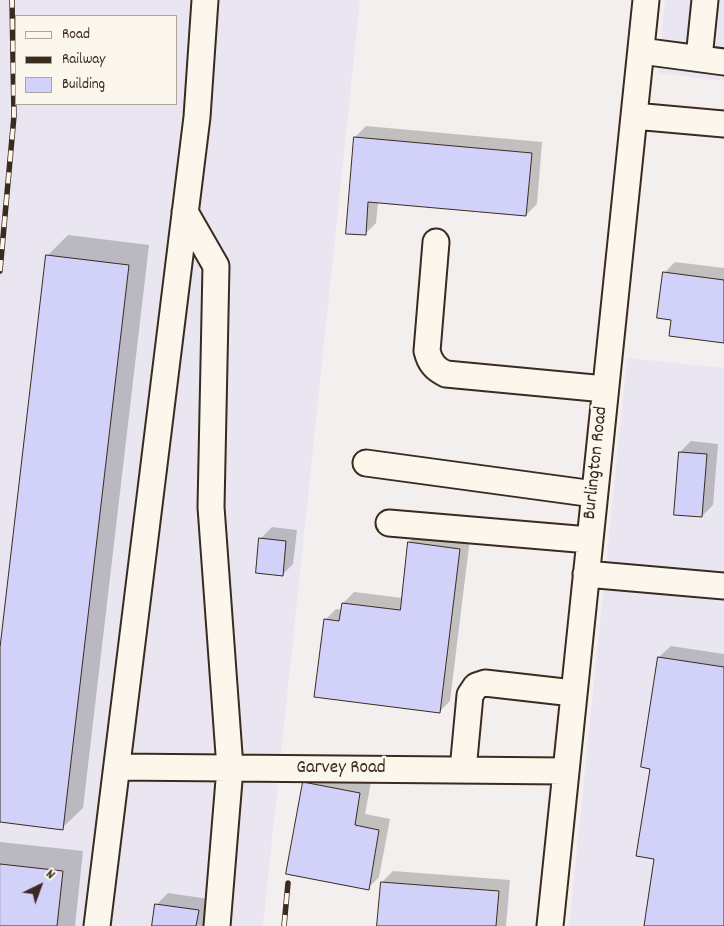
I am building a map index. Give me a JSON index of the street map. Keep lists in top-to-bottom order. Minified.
{"streets":{"street":["Burlington Road","Garvey Road"]},"crossings":[["Burlington Road","Garvey Road"]],"legend":["Road","Railway","Building"],"north":"top right"}
